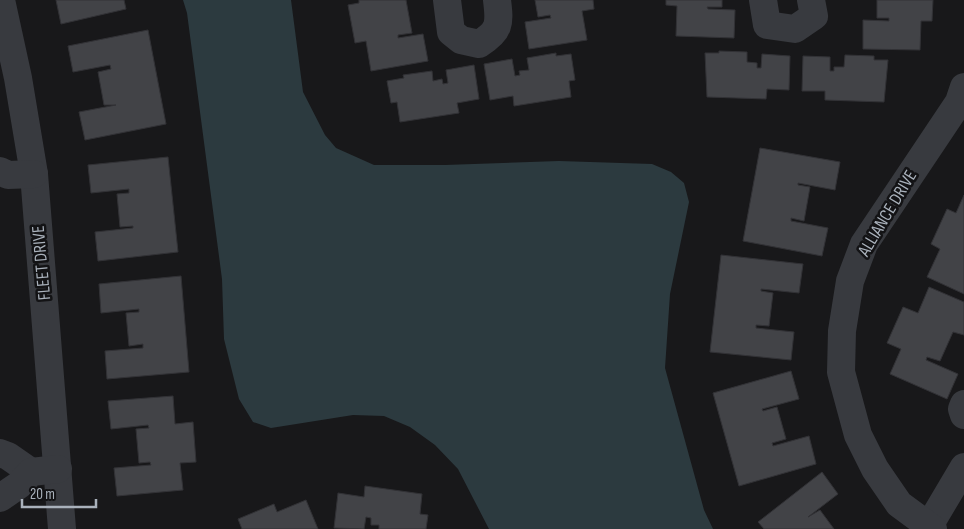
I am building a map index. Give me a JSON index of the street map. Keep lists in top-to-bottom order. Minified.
{"streets":{"street":["ALLIANCE DRIVE","FLEET DRIVE"]},"scale_bar":"20 m"}
